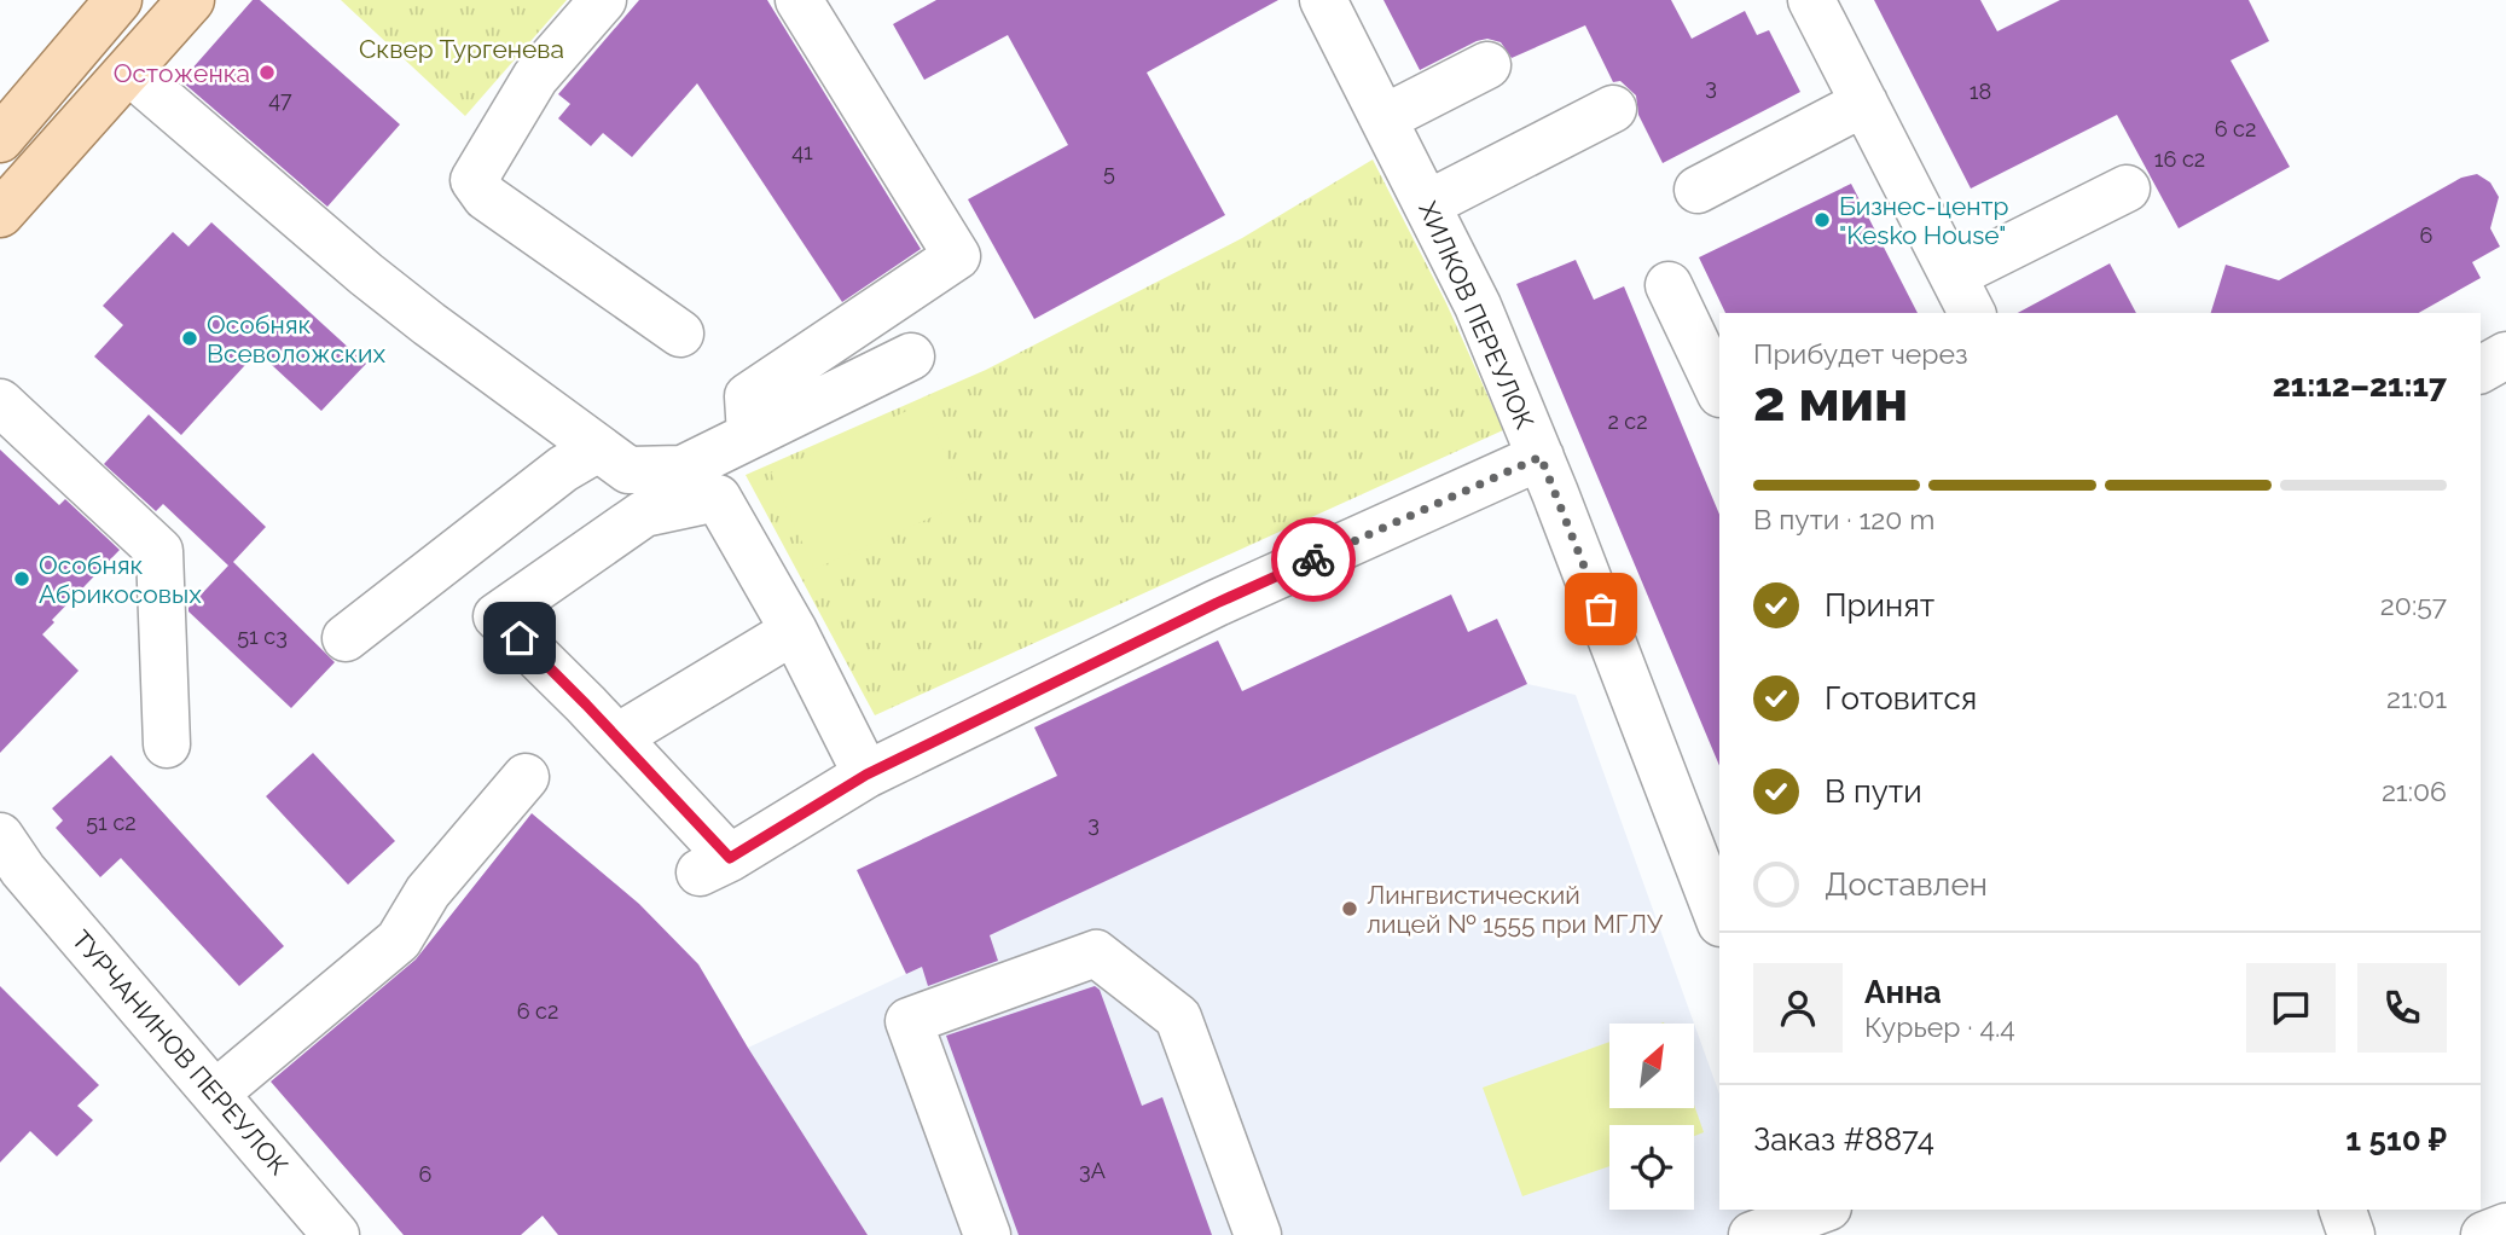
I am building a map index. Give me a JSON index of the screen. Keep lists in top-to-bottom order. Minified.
{"streets":{"street":["ХИЛКОВ ПЕРЕУЛОК","ТУРЧАНИНОВ ПЕРЕУЛОК"]},"parks":["Сквер Тургенева"],"places":["Остоженка","Бизнес-центр \"Kesko House\"","Особняк Всеволожских","Особняк Абрикосовых","Лингвистический лицей № 1555 при МГЛУ"],"house_numbers":["3","18","47","6 с2","41","16 с2","5","6","2 c2","51 с3","51 с2","3","6 с2","3А","6"],"north":"top right","page":{"heading":["2 мин","Прибудет через","21:12–21:17"],"panel":["Анна","Курьер · 4.4","Заказ #8874","1 510 ₽"],"bar":"В пути · 120 m","list":[["Принят","20:57"],["Готовится","21:01"],["В пути","21:06"],"Доставлен"]}}
